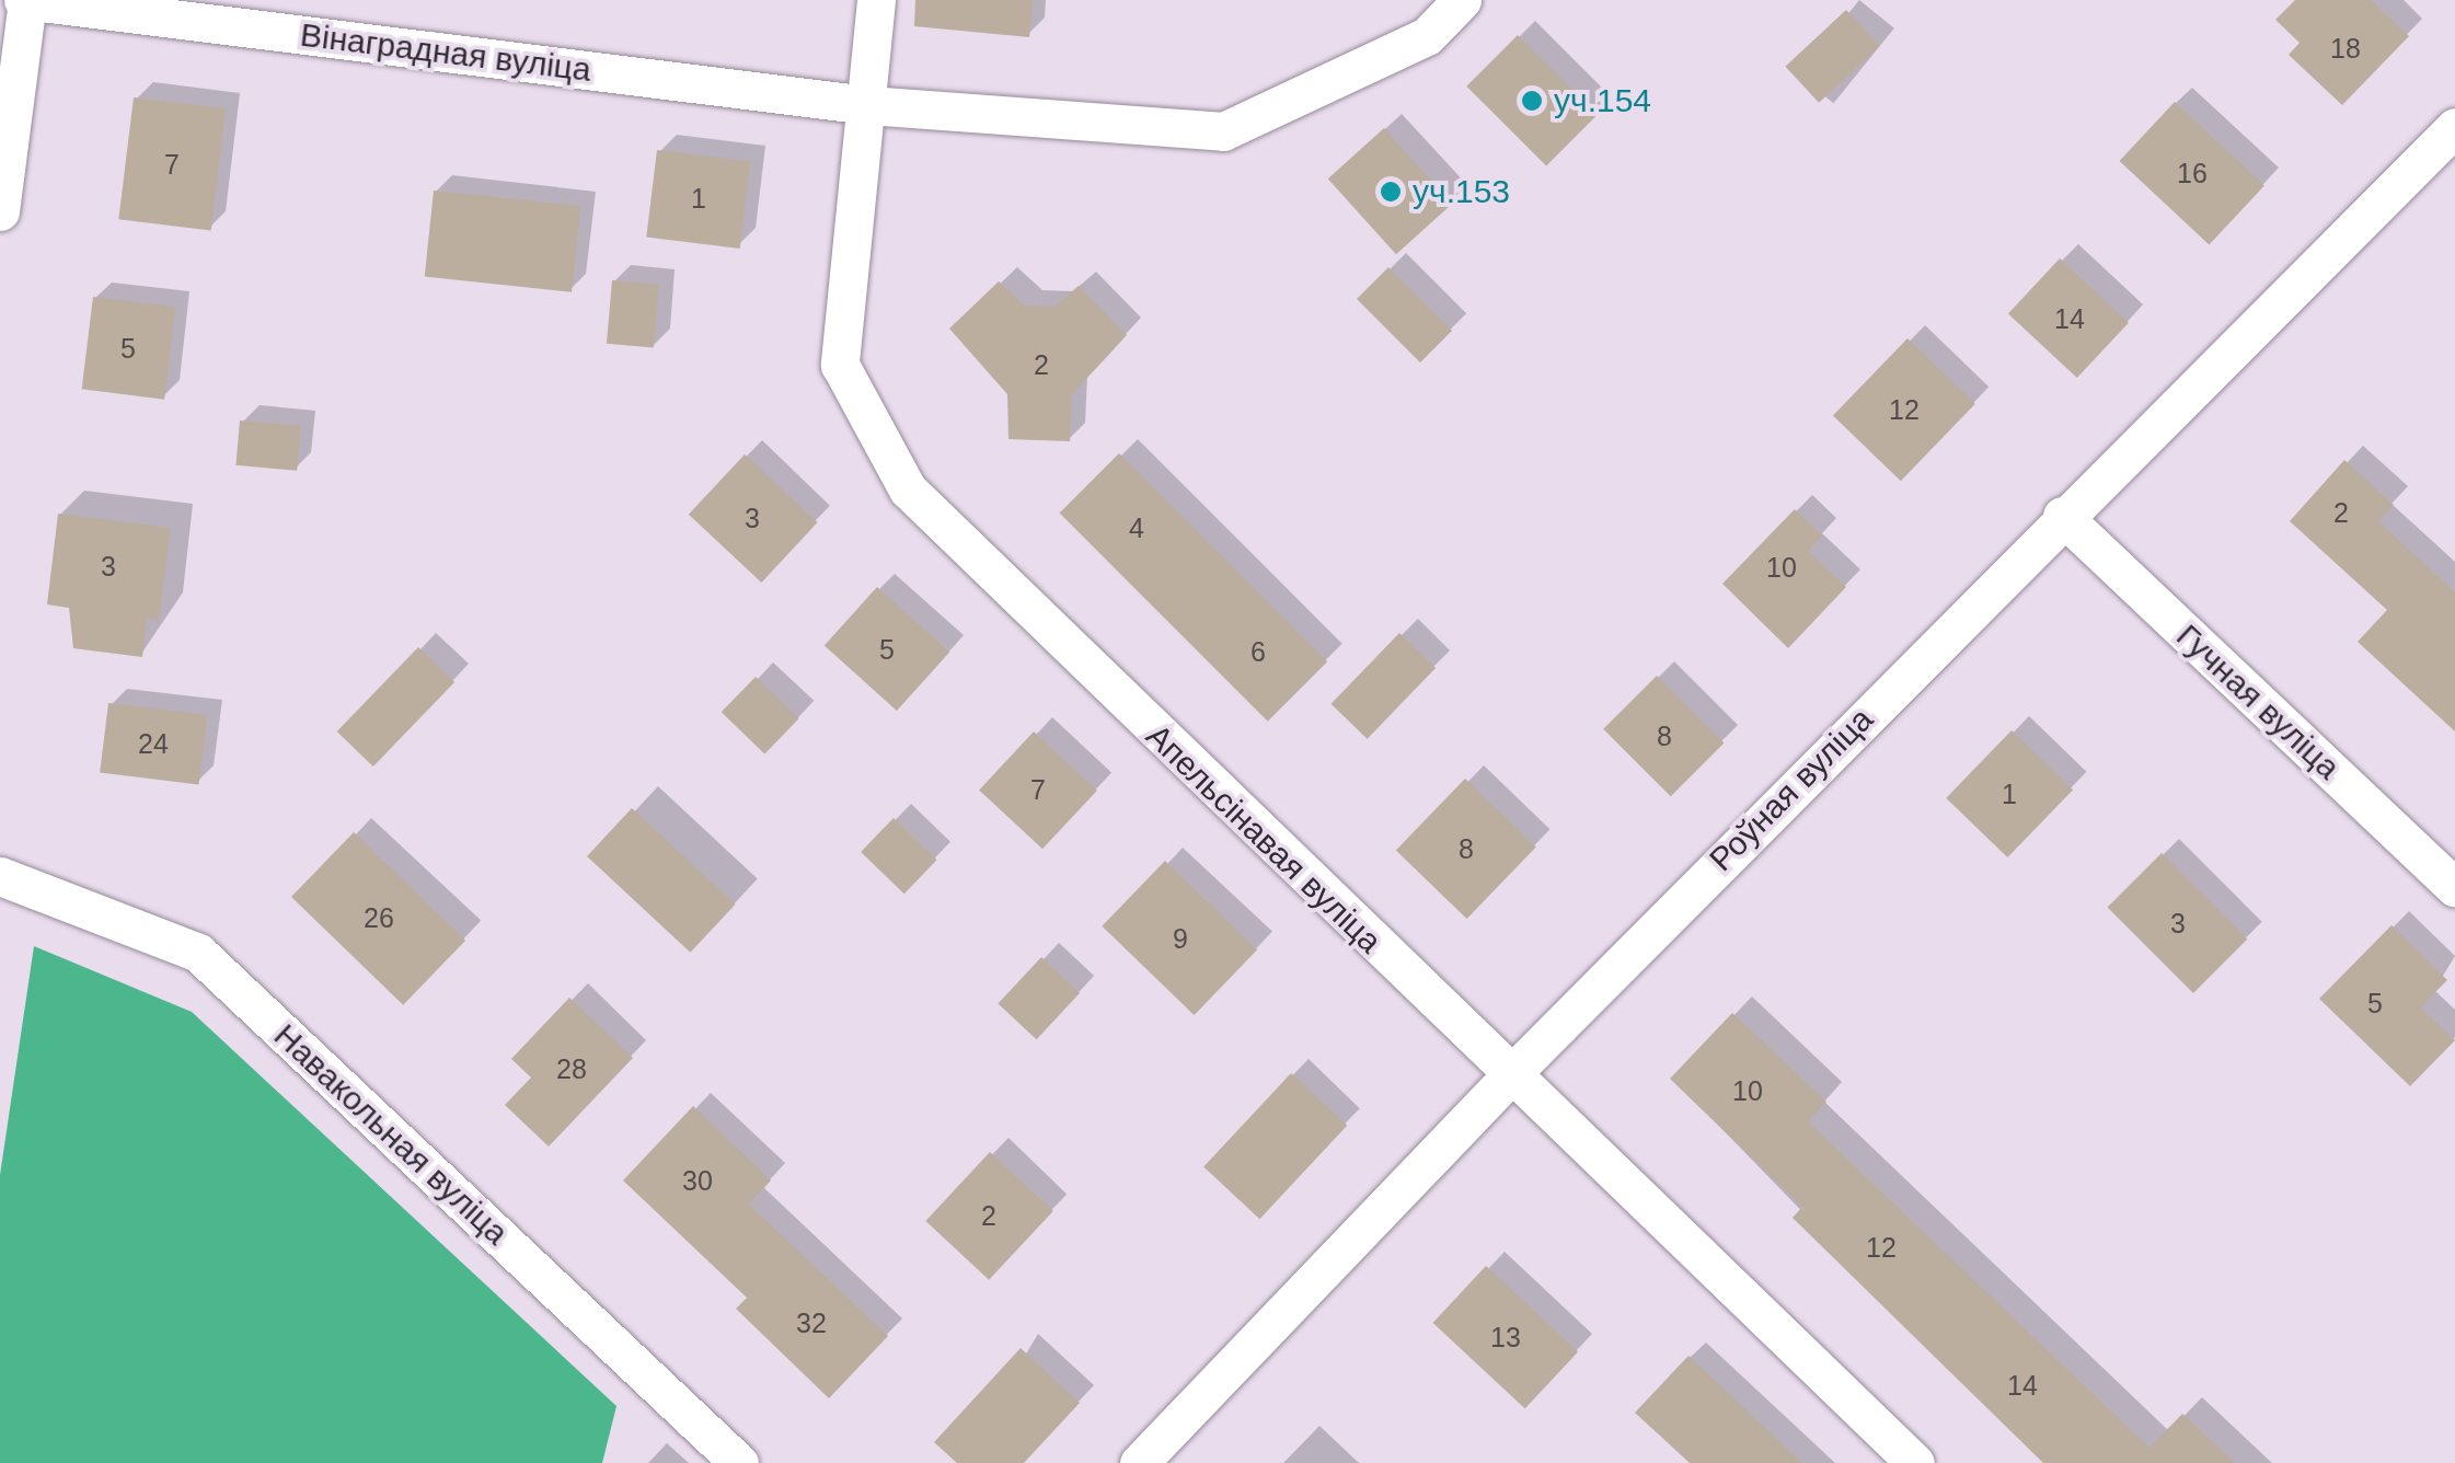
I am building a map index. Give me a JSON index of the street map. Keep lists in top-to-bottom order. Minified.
{"streets":{"street":["Вінаградная вуліца","Гучная вуліца","Роўная вуліца","Апельсінавая вуліца","Навакольная вуліца"]},"crossings":[["Вінаградная вуліца","Апельсінавая вуліца"],["Гучная вуліца","Роўная вуліца"],["Роўная вуліца","Апельсінавая вуліца"]],"places":["уч.154","уч.153"],"house_numbers":["18","7","16","1","14","5","2","12","2","3","4","3","10","5","6","8","24","7","1","8","26","3","9","5","28","10","30","2","12","32","13","14"]}
